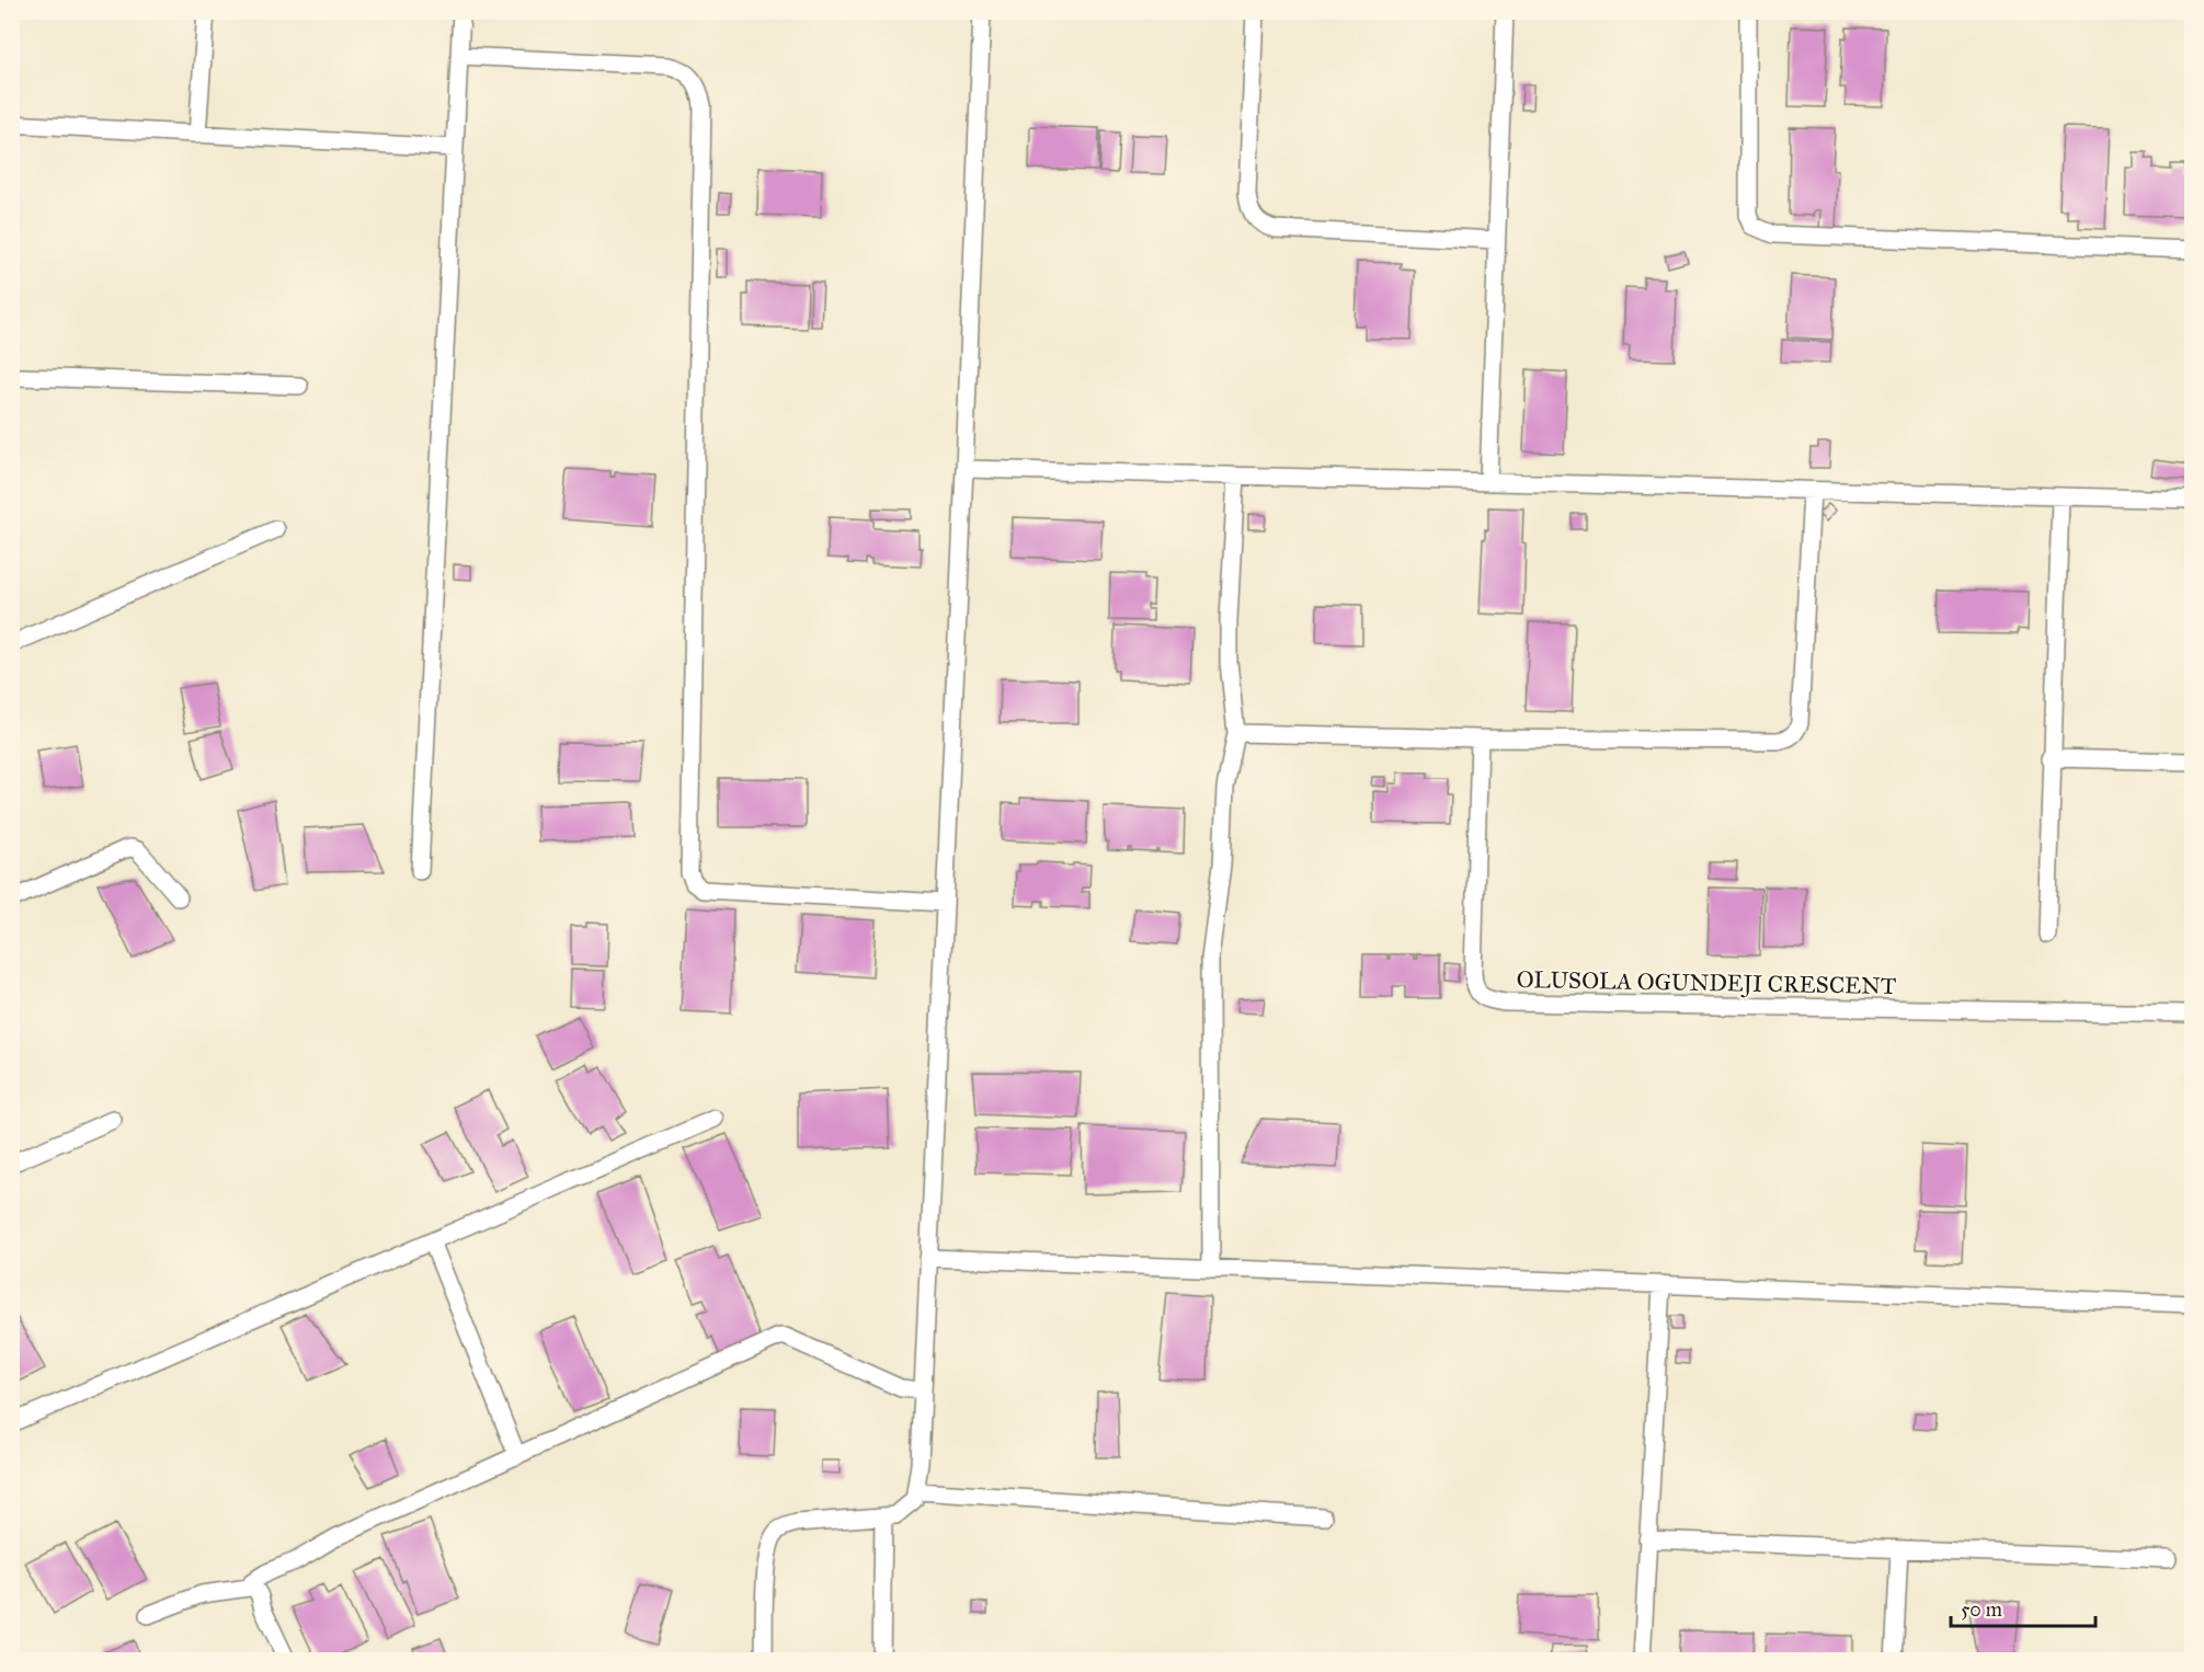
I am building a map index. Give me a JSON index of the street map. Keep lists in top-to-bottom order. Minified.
{"streets":{"street":["OLUSOLA OGUNDEJI CRESCENT"]},"scale_bar":"50 m"}
